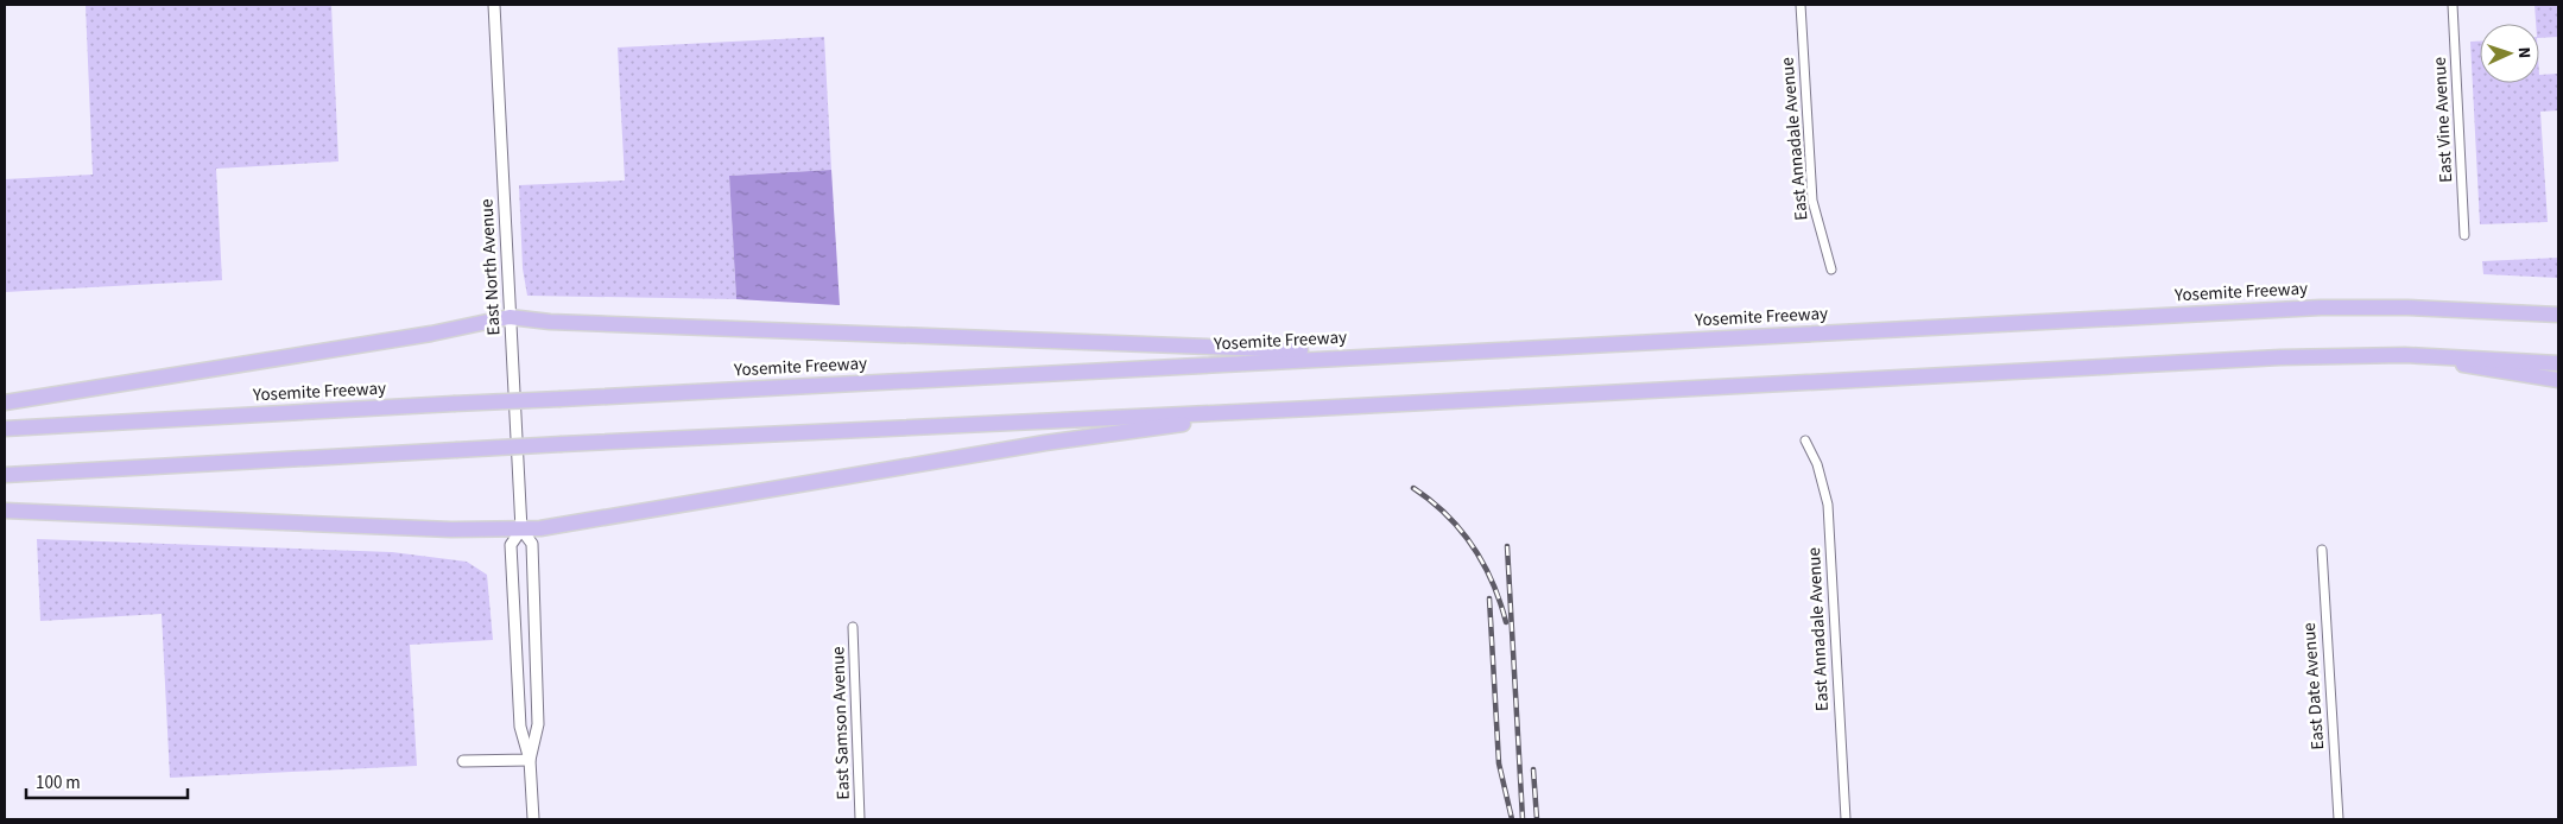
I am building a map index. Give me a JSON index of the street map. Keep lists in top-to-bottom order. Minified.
{"streets":{"highway":["Yosemite Freeway"],"street":["East Vine Avenue","East Annadale Avenue","East North Avenue","East Date Avenue","East Samson Avenue"]},"scale_bar":"100 m","north":"right"}
